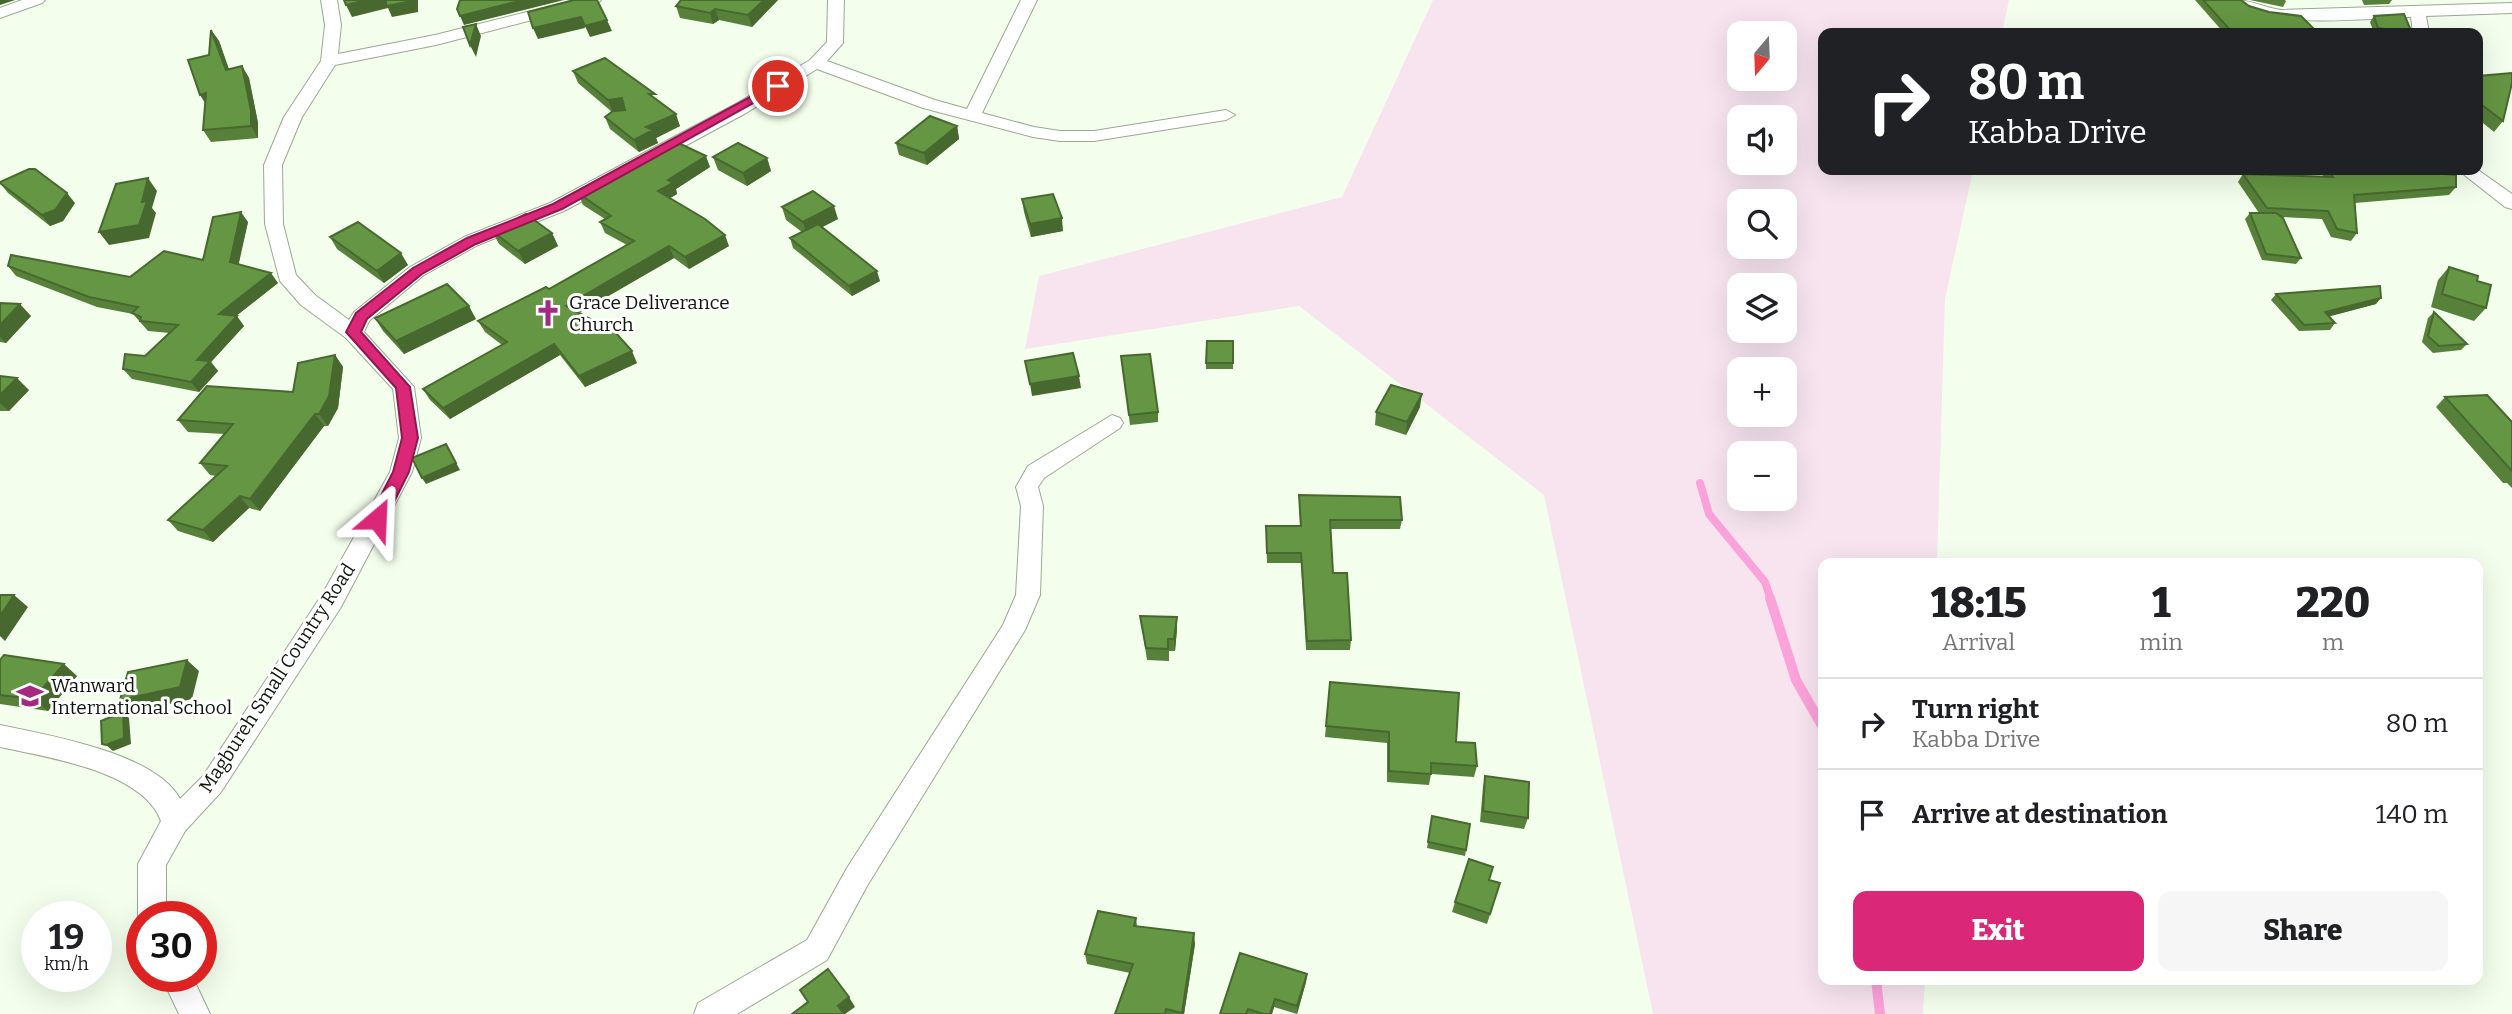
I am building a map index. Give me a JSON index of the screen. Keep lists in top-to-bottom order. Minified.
{"streets":{"street":["Magbureh Small Country Road"]},"places":{"church":["Grace Deliverance Church"],"school or university":["Wanward International School"]},"north":"bottom","page":{"map_buttons":["+","−"],"turn":["80 m","Kabba Drive"],"eta":["18:15","Arrival","1","min","220","m"],"list":[{"name":"Turn right","note":"Kabba Drive","value":"80 m"},{"name":"Arrive at destination","value":"140 m"}],"buttons":["Exit","Share"],"speed":"19 km/h","limit":"30"}}
